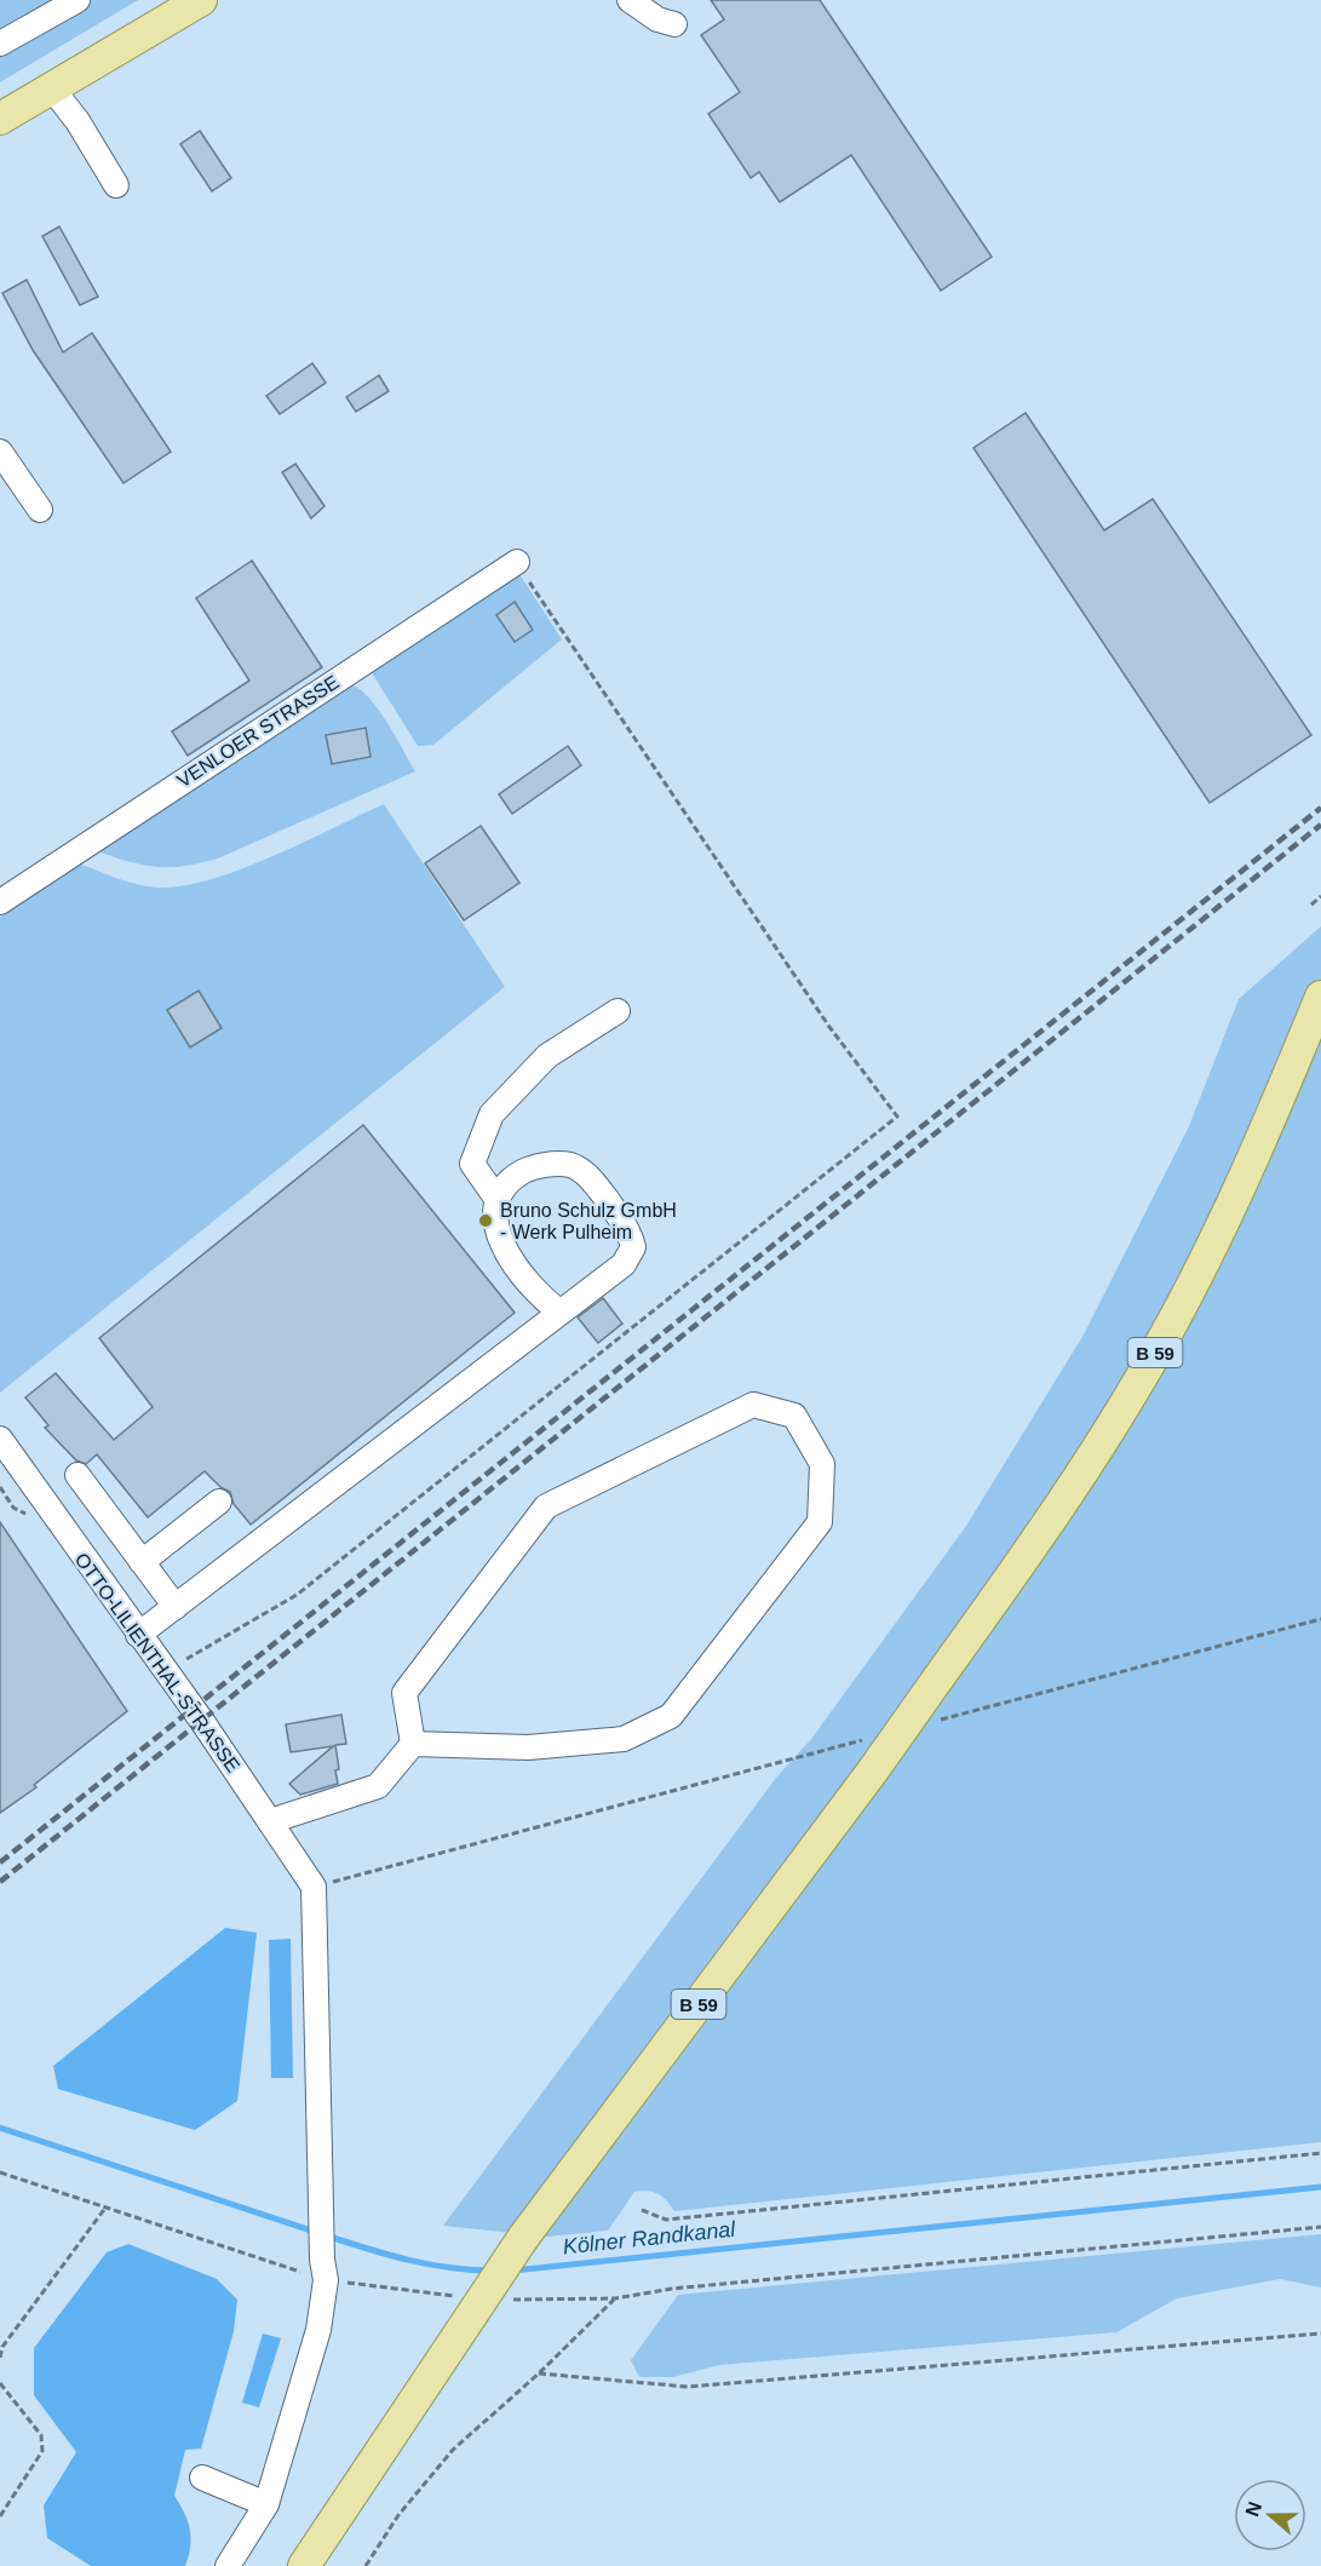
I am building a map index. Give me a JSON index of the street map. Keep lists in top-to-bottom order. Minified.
{"streets":{"main road":["B 59"],"street":["VENLOER STRASSE","OTTO-LILIENTHAL-STRASSE"]},"water":["Kölner Randkanal"],"places":["Bruno Schulz GmbH - Werk Pulheim"],"north":"left"}
